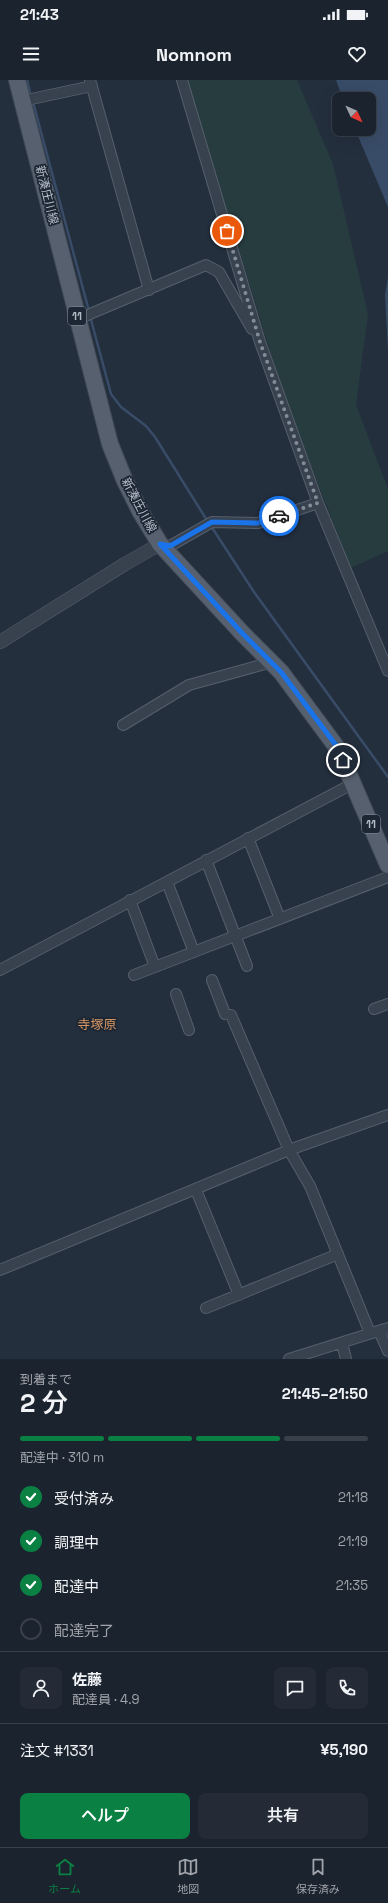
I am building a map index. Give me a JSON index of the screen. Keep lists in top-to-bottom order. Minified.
{"streets":{"main road":["新湊庄川線","11"]},"districts":["寺塚原"],"north":"bottom right","page":{"status":"21:43","header":"Nomnom","heading":["2 分","到着まで","21:45–21:50"],"panel":["佐藤","配達員 · 4.9","注文 #1331","¥5,190"],"bar":"配達中 · 310 m","list":[["受付済み","21:18"],["調理中","21:19"],["配達中","21:35"],"配達完了"],"buttons":["ヘルプ","共有"],"tabs":["ホーム","地図","保存済み"]}}
